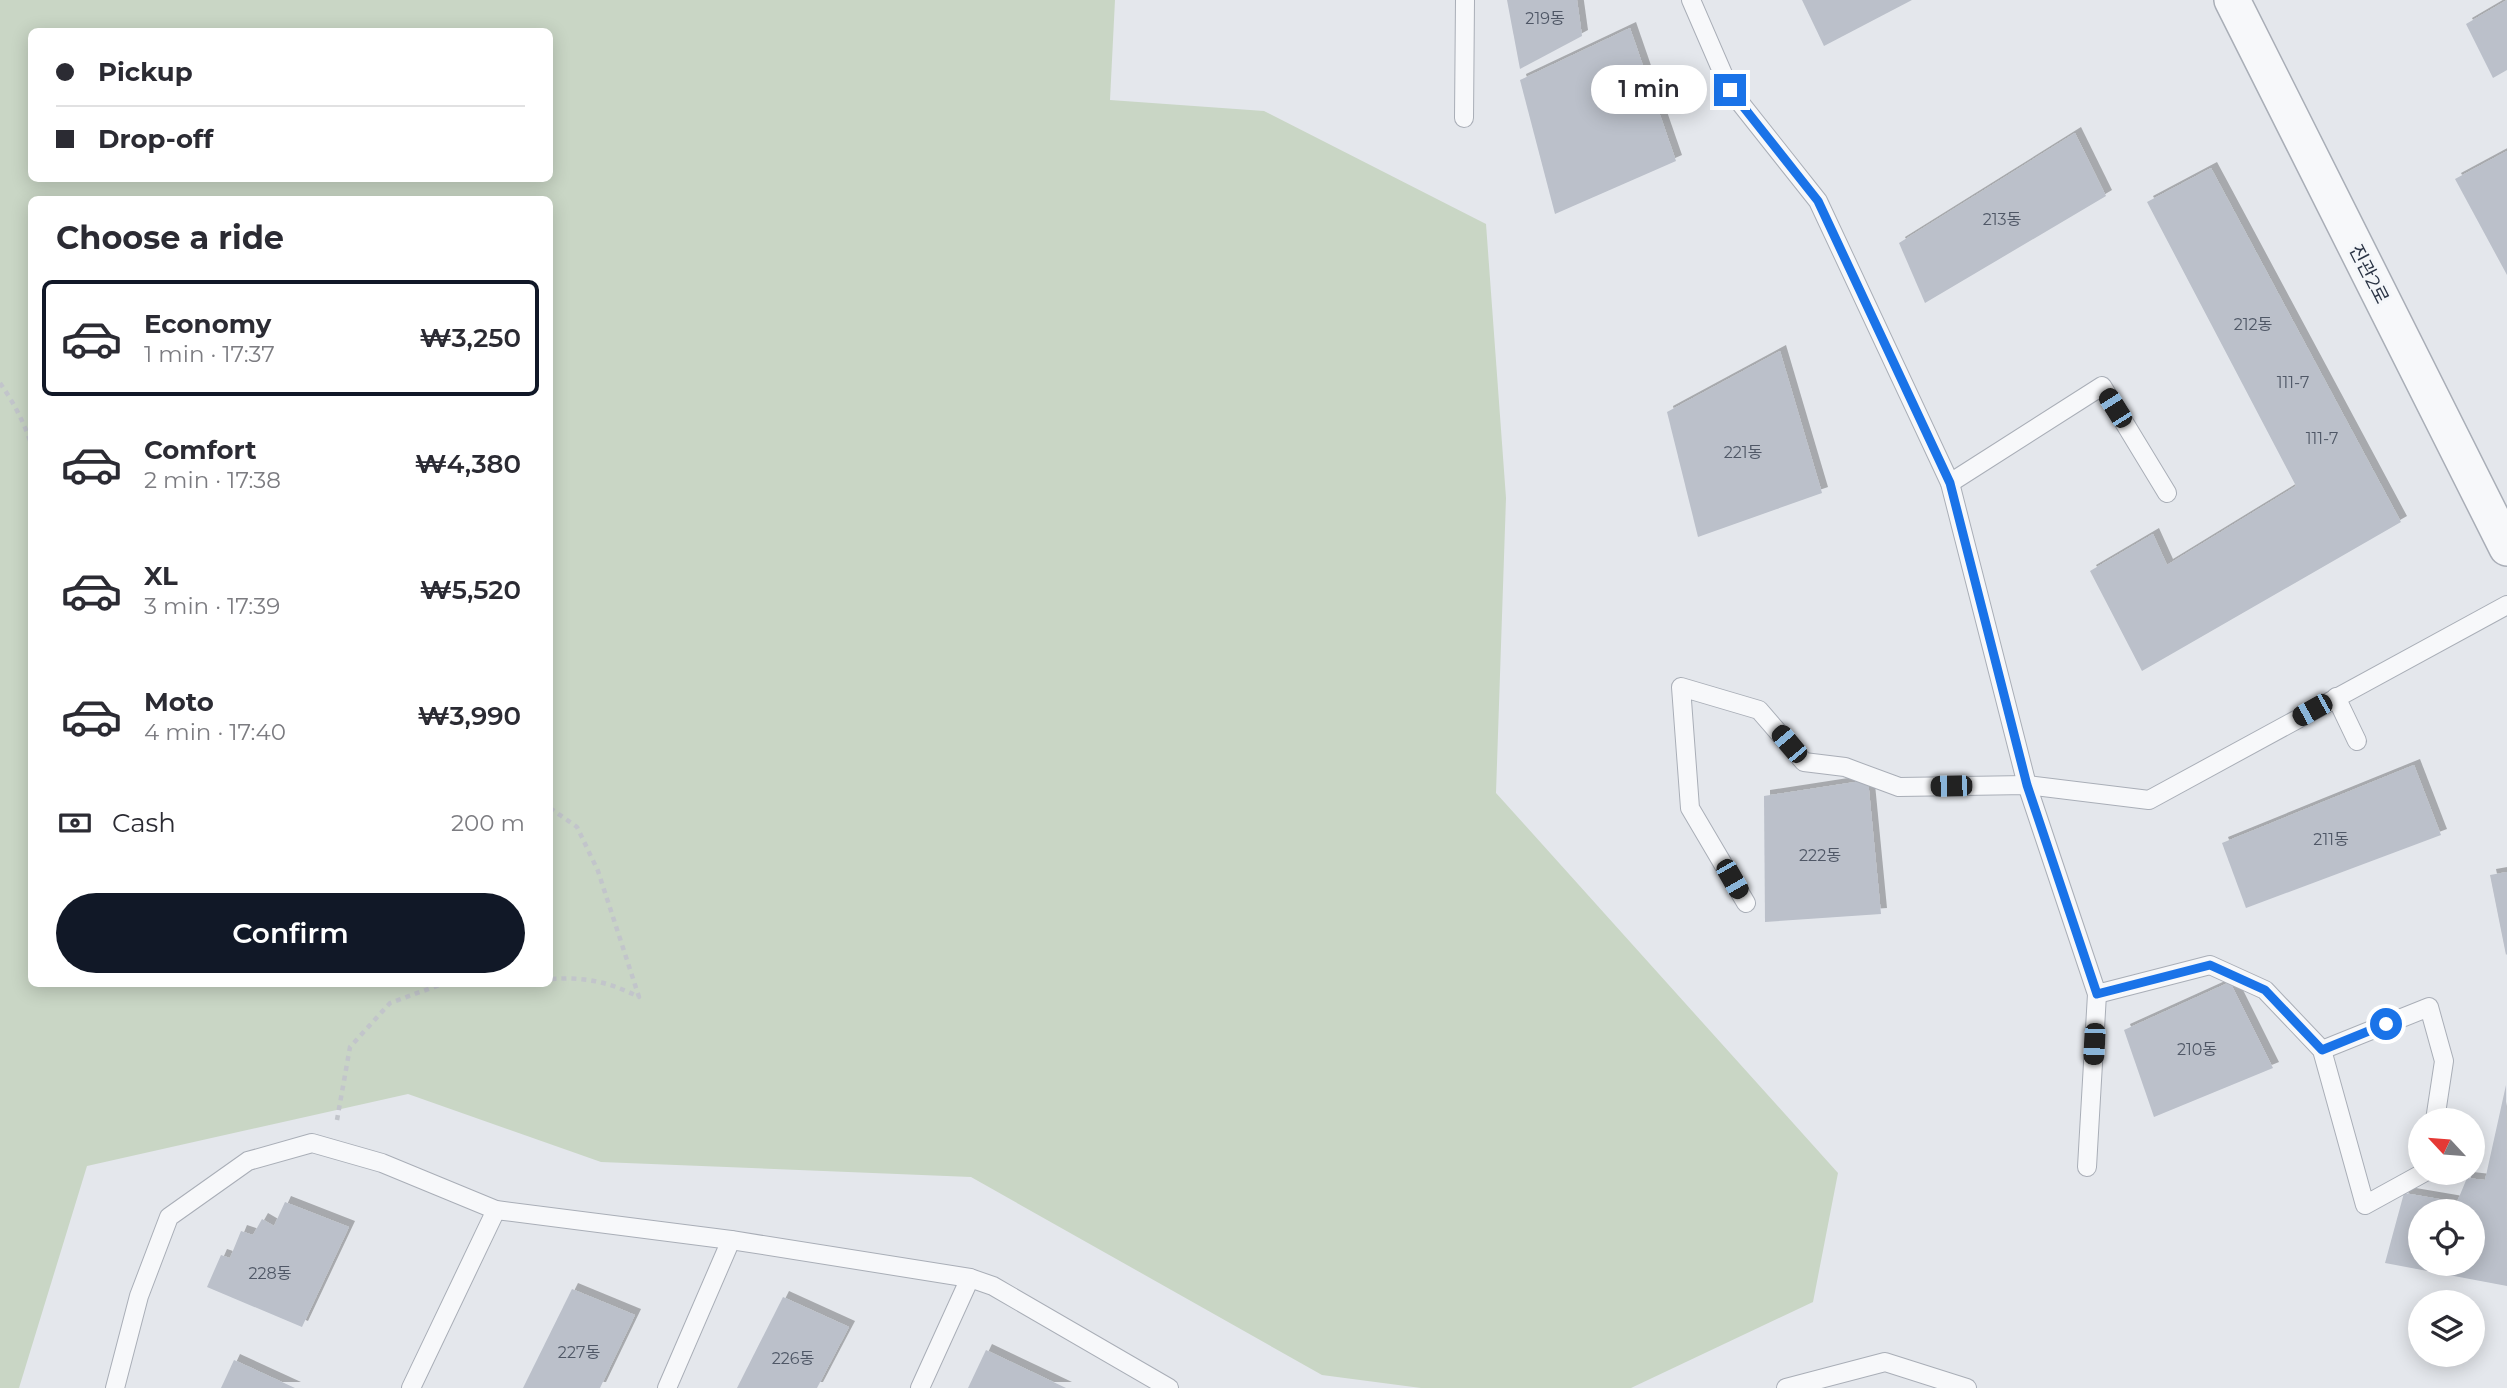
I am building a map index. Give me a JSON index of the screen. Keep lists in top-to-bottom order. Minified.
{"streets":{"street":["진관2로"]},"house_numbers":["219동","213동","212동","111-7","111-7","221동","211동","222동","210동","228동","227동","226동"],"north":"top left","page":{"banner":["Pickup","Drop-off"],"bubble":"1 min","heading":"Choose a ride","list":[{"name":"Economy","note":"1 min · 17:37","value":"₩3,250"},{"name":"Comfort","note":"2 min · 17:38","value":"₩4,380"},{"name":"XL","note":"3 min · 17:39","value":"₩5,520"},{"name":"Moto","note":"4 min · 17:40","value":"₩3,990"}],"pay":["Cash","200 m"],"buttons":"Confirm"}}
